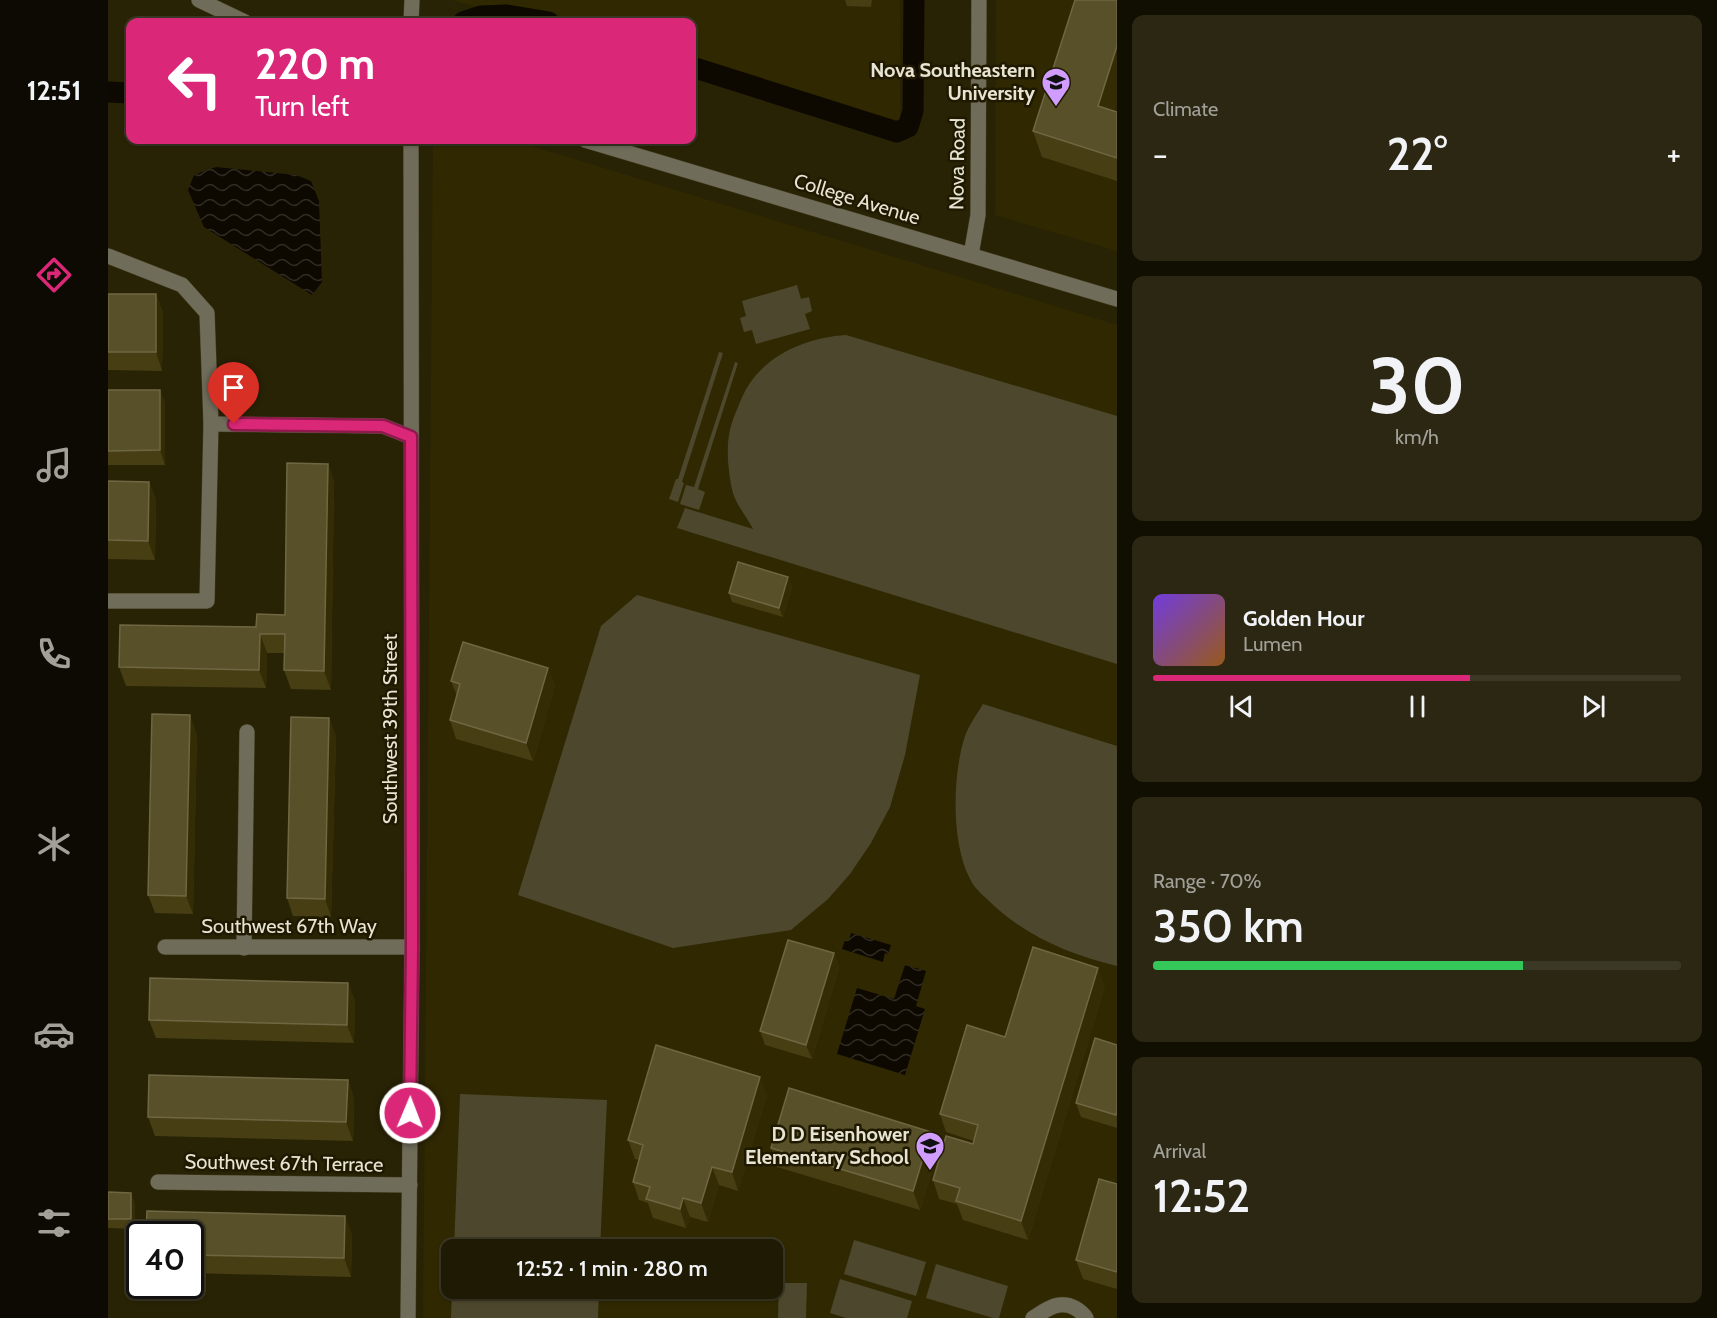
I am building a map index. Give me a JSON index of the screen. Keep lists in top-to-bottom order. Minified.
{"streets":{"street":["Nova Road","College Avenue","Southwest 39th Street","Southwest 67th Way","Southwest 67th Terrace"]},"crossings":[["Nova Road","College Avenue"],["Southwest 39th Street","Southwest 67th Way"],["Southwest 39th Street","Southwest 67th Terrace"]],"places":{"school or university":["Nova Southeastern University","D D Eisenhower Elementary School"]},"page":{"tabs":"12:51","tile":["Climate",["30","km/h"],["Range · 70%","350 km"],["Arrival","12:52"]],"turn":["220 m","Turn left"],"heat":["−","22°","+"],"song":["Golden Hour","Lumen"],"limit":"40","trip":"12:52 · 1 min · 280 m"}}
